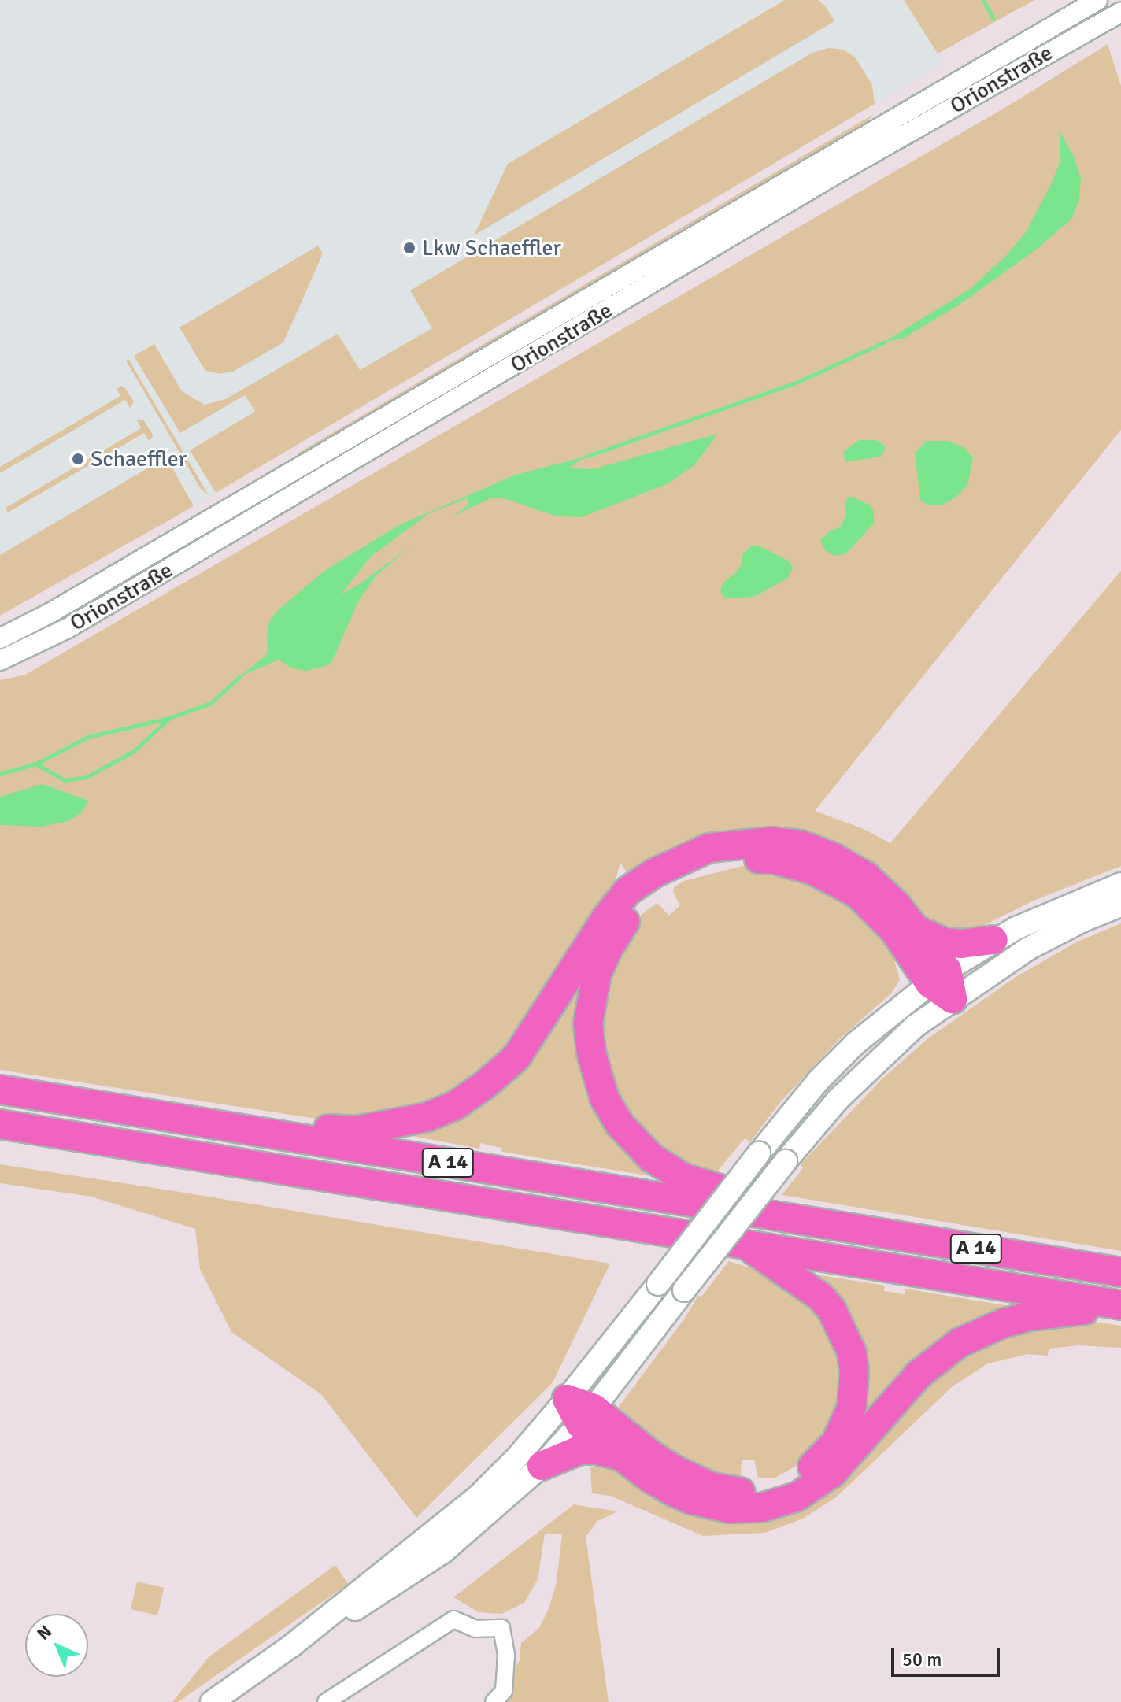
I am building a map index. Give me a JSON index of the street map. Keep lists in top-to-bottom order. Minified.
{"streets":{"highway":["A 14"],"street":["Orionstraße"]},"places":["Lkw Schaeffler","Schaeffler"],"scale_bar":"50 m","north":"top left"}
